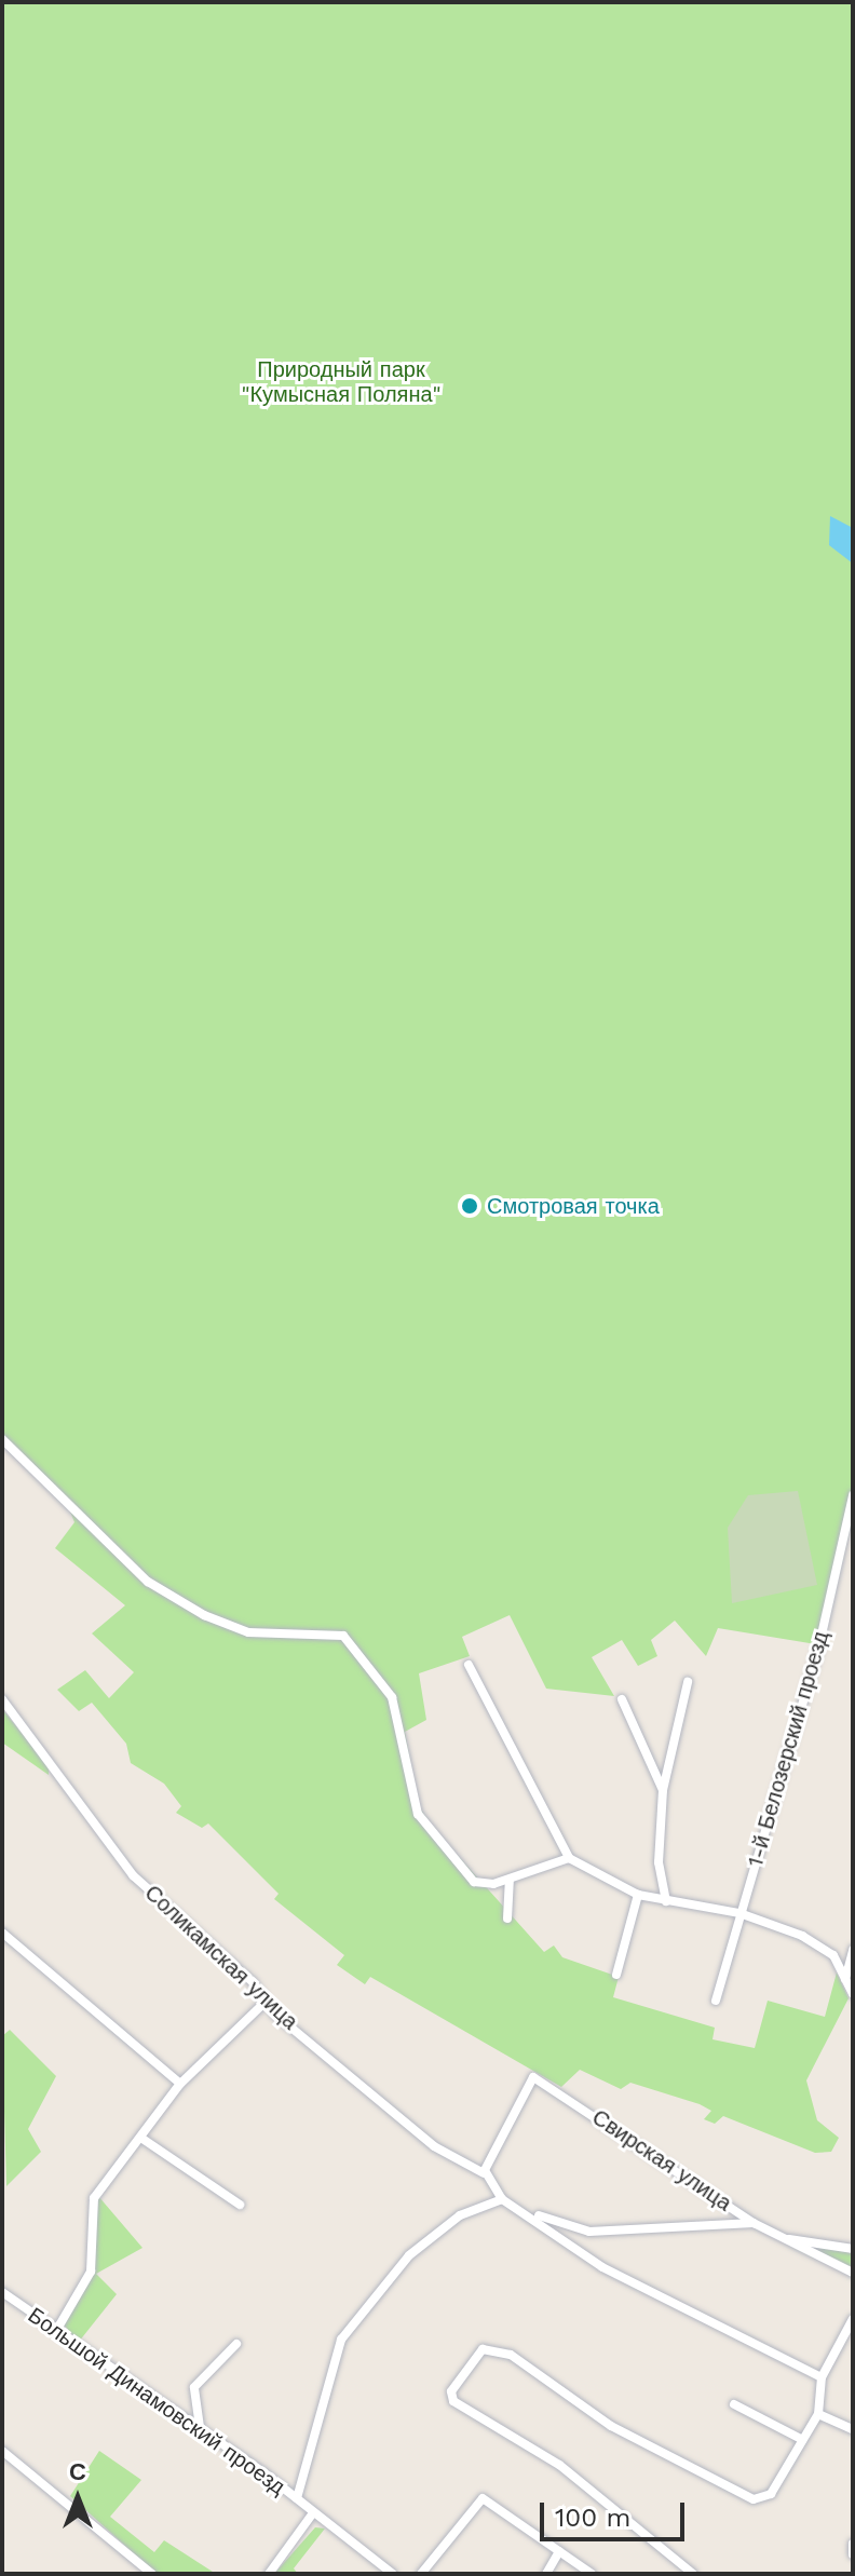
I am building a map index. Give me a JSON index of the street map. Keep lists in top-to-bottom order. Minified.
{"streets":{"street":["1-й Белозерский проезд","Соликамская улица","Свирская улица","Большой Динамовский проезд"]},"crossings":[["Соликамская улица","Свирская улица"]],"parks":["Природный парк \"Кумысная Поляна\""],"places":["Смотровая точка"],"scale_bar":"100 m","north":"top"}
